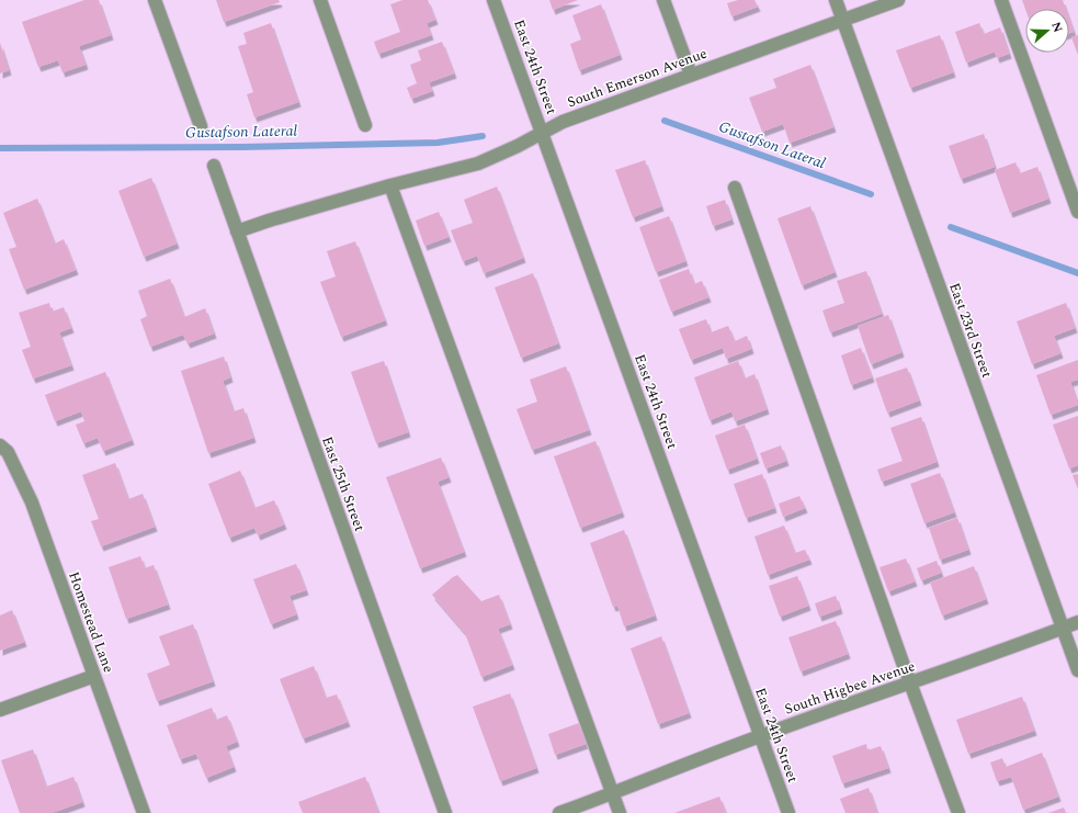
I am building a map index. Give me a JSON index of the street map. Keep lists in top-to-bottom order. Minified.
{"streets":{"street":["East 24th Street","South Emerson Avenue","East 23rd Street","East 25th Street","Homestead Lane","South Higbee Avenue"]},"crossings":[["East 24th Street","South Emerson Avenue"],["East 24th Street","South Higbee Avenue"],["South Emerson Avenue","East 23rd Street"],["South Emerson Avenue","East 25th Street"],["East 23rd Street","South Higbee Avenue"]],"water":["Gustafson Lateral"],"north":"right"}
